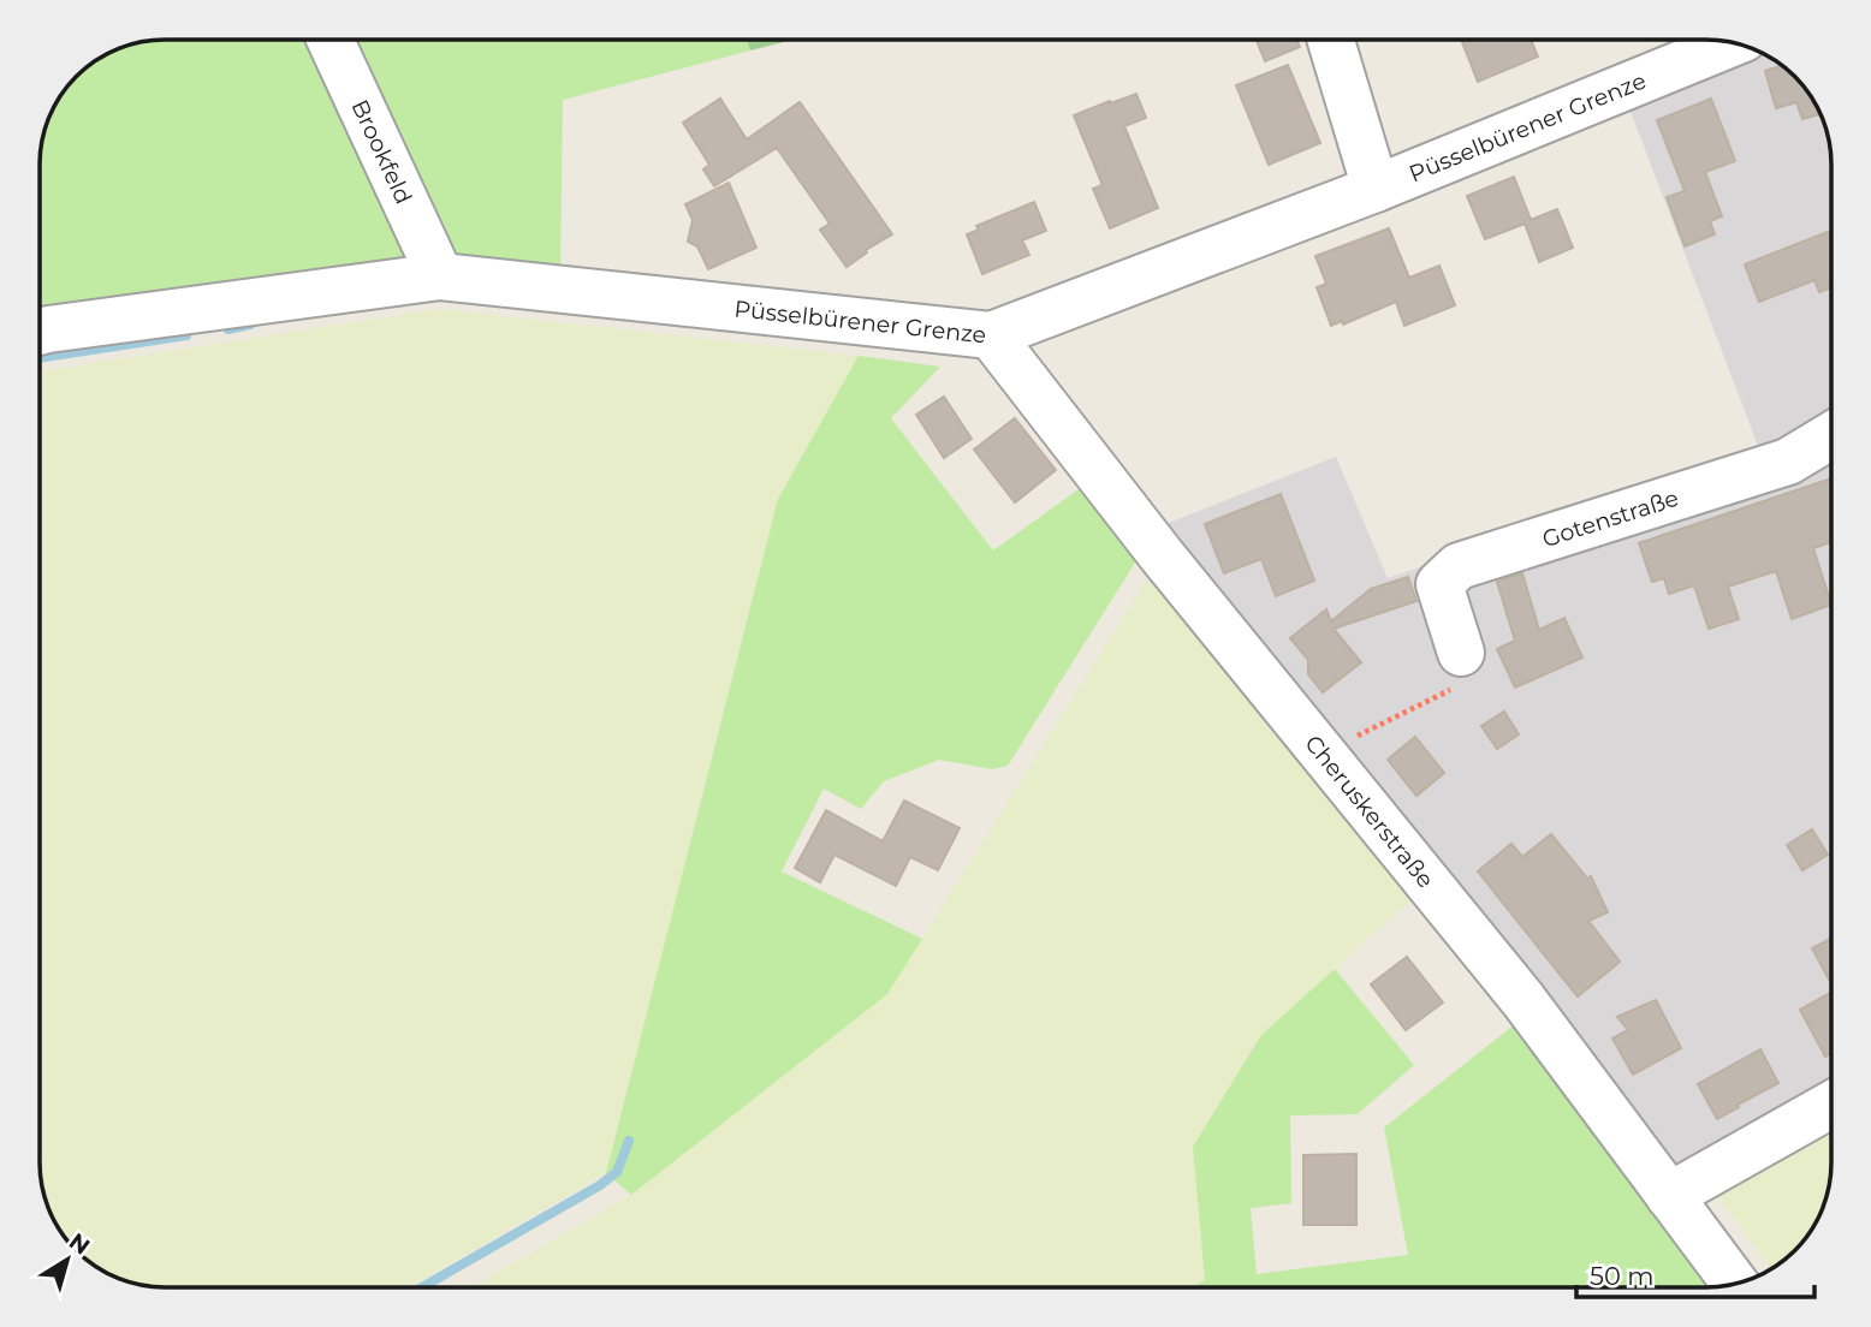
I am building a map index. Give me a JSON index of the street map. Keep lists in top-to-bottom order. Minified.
{"streets":{"street":["Püsselbürener Grenze","Brookfeld","Gotenstraße","Cheruskerstraße"]},"crossings":[["Püsselbürener Grenze","Brookfeld"],["Püsselbürener Grenze","Cheruskerstraße"]],"scale_bar":"50 m","north":"top right"}
